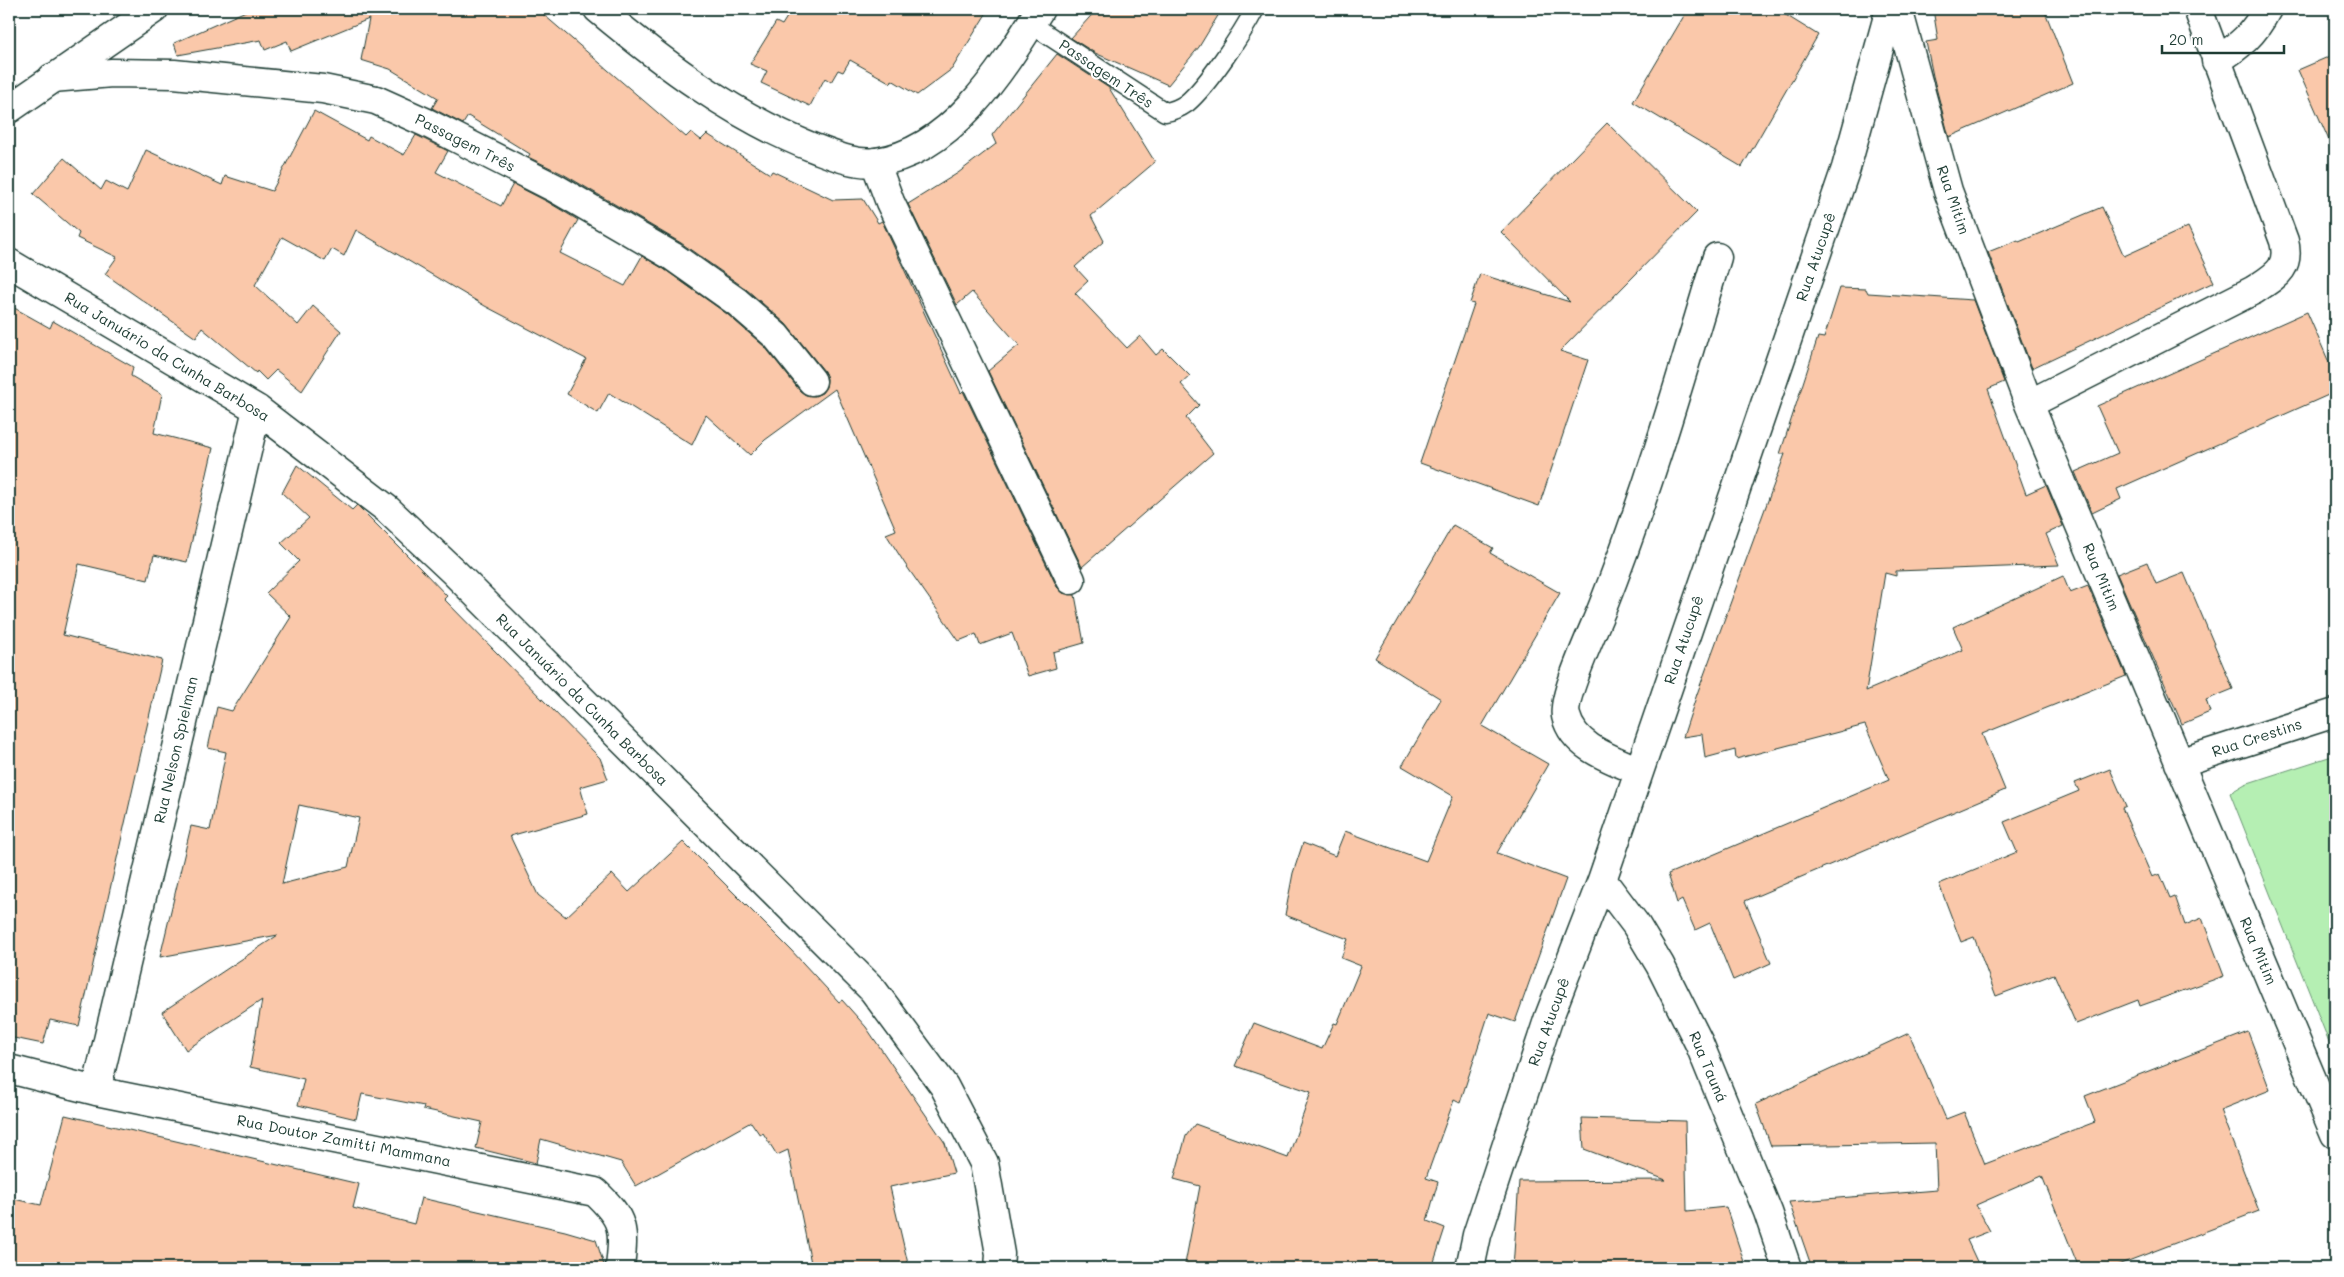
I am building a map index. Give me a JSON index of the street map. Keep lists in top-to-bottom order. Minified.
{"streets":{"street":["Passagem Três","Rua Mitim","Rua Atucupê","Rua Januário da Cunha Barbosa","Rua Crestins","Rua Nelson Spielman","Rua Tauná","Rua Doutor Zamitti Mammana"]},"crossings":[["Rua Mitim","Rua Crestins"],["Rua Atucupê","Rua Tauná"],["Rua Januário da Cunha Barbosa","Rua Nelson Spielman"],["Rua Nelson Spielman","Rua Doutor Zamitti Mammana"]],"scale_bar":"20 m"}
